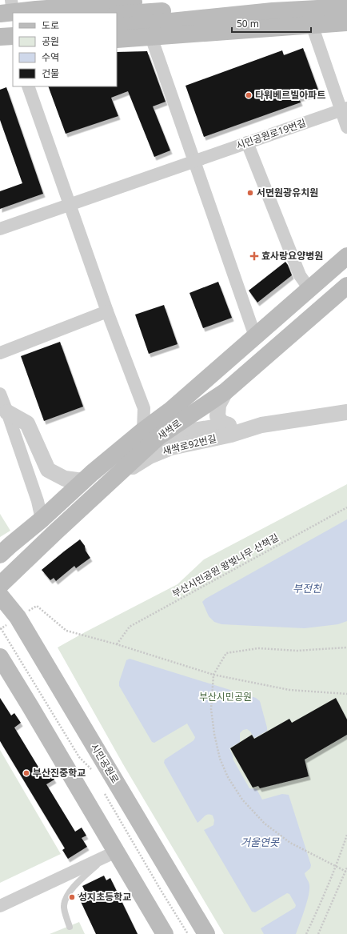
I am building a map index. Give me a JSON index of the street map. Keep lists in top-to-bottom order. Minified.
{"streets":{"main road":["새싹로","시민공원로"],"street":["시민공원로19번길","새싹로92번길"],"path":["부산시민공원 왕벚나무 산책길"]},"crossings":[["새싹로","새싹로92번길"]],"water":["부전천","거울연못"],"parks":["부산시민공원"],"places":{"other":["타워베르빌아파트","서면원광유치원","부산진중학교","성지초등학교"],"health":["효사랑요양병원"]},"legend":["도로","공원","수역","건물"],"scale_bar":"50 m"}
